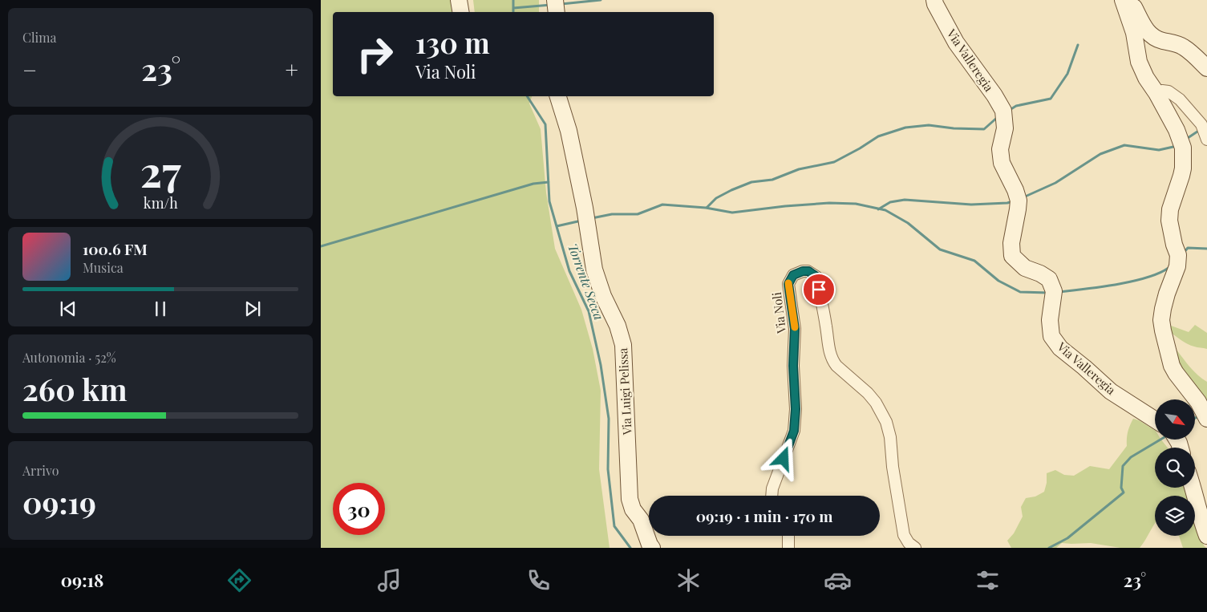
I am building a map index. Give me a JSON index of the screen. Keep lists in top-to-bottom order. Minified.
{"streets":{"street":["Via Valleregia","Via Noli","Via Luigi Pelissa"]},"water":["Torrente Secca"],"north":"bottom right","page":{"tile":["Clima",["Autonomia · 52%","260 km"],["Arrivo","09:19"]],"turn":["130 m","Via Noli"],"heat":["−","23°","+"],"song":["100.6 FM","Musica"],"limit":"30","trip":"09:19 · 1 min · 170 m","tabs":["09:18","23°"],"gauge":["27","km/h"]}}
